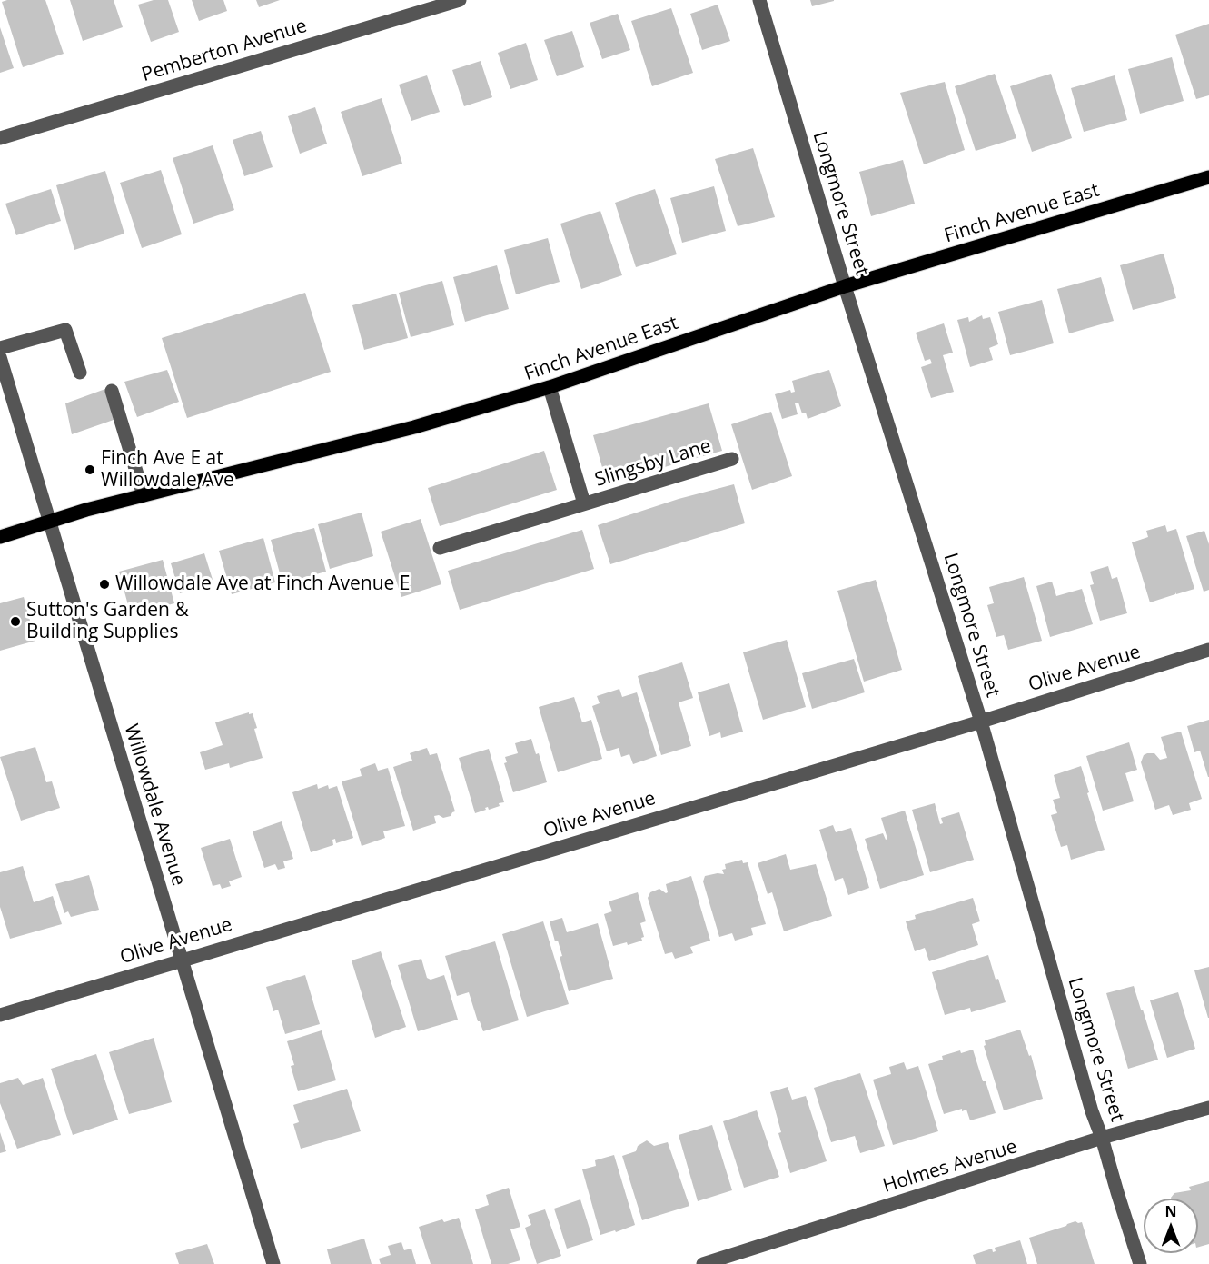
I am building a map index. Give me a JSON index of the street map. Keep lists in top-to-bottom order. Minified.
{"streets":{"main road":["Finch Avenue East"],"street":["Pemberton Avenue","Longmore Street","Slingsby Lane","Olive Avenue","Willowdale Avenue","Holmes Avenue"]},"crossings":[["Longmore Street","Finch Avenue East"],["Longmore Street","Olive Avenue"],["Longmore Street","Holmes Avenue"],["Finch Avenue East","Slingsby Lane"],["Finch Avenue East","Willowdale Avenue"],["Olive Avenue","Willowdale Avenue"]],"places":["Finch Ave E at Willowdale Ave","Willowdale Ave at Finch Avenue E","Sutton's Garden & Building Supplies"],"north":"top"}
